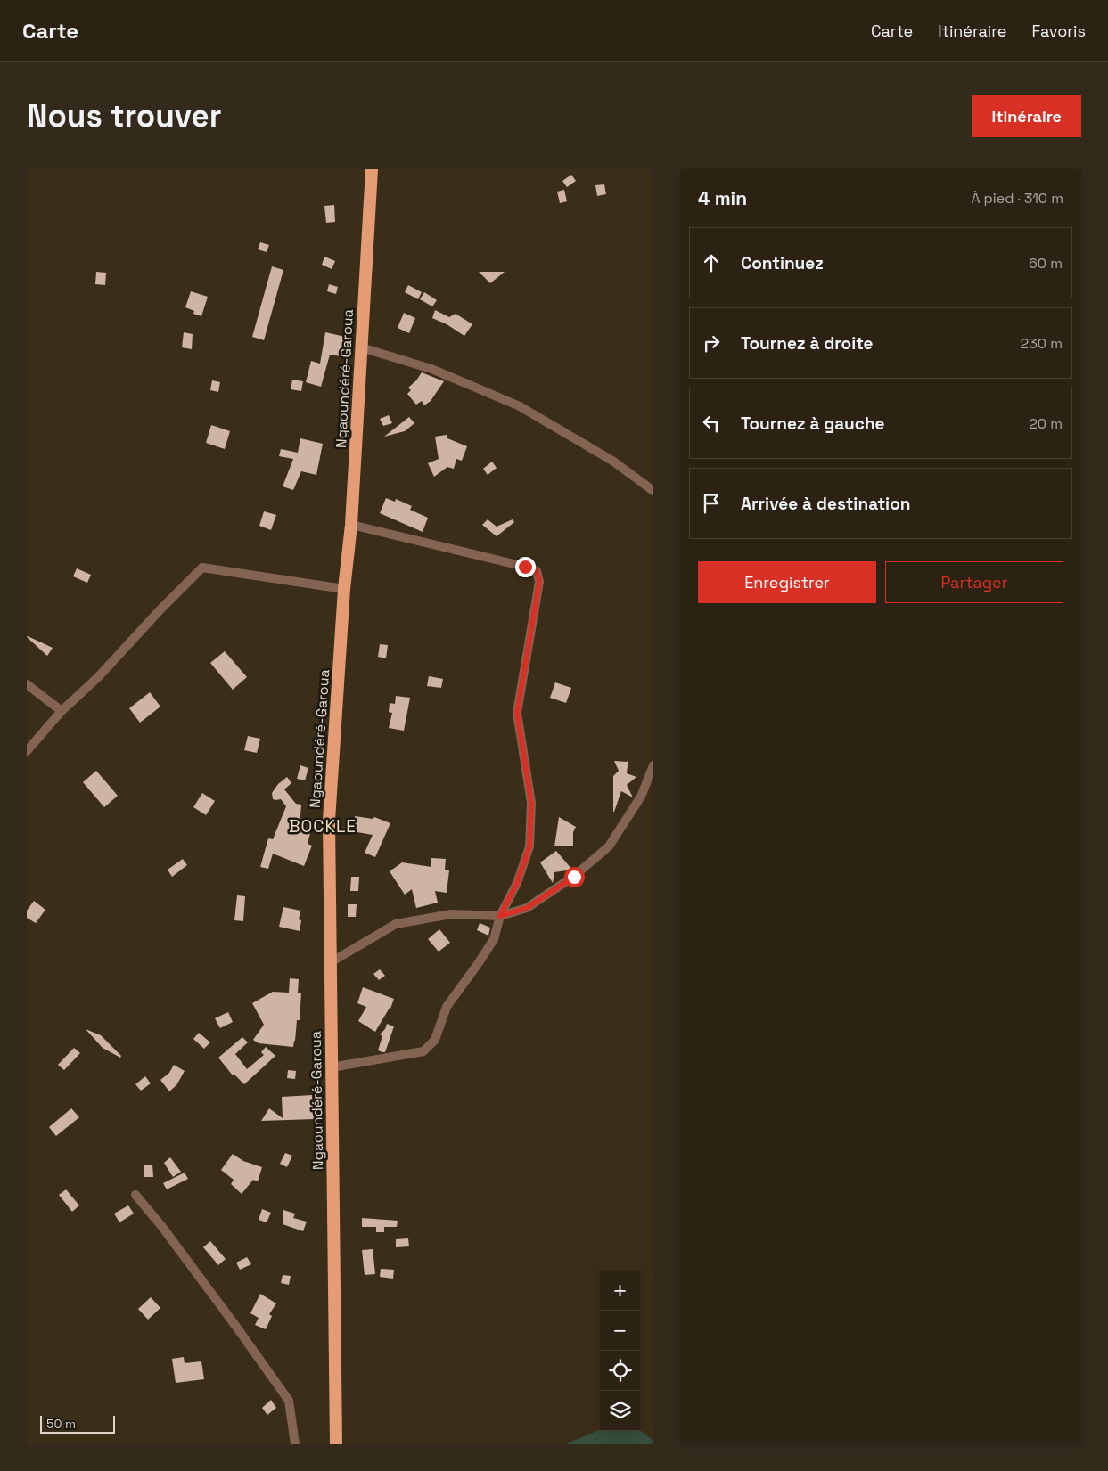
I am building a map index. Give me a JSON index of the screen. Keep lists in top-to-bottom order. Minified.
{"streets":{"highway":["Ngaoundéré-Garoua"]},"districts":["BOCKLE"],"scale_bar":"50 m","page":{"header":"Carte","nav":["Carte","Itinéraire","Favoris"],"buttons":["Itinéraire",["Enregistrer","Partager"]],"title":"Nous trouver","heading":["4 min","À pied · 310 m"],"list":[["Continuez","60 m"],["Tournez à droite","230 m"],["Tournez à gauche","20 m"],"Arrivée à destination"],"map_buttons":["+","−"],"scale":"50 m"}}
